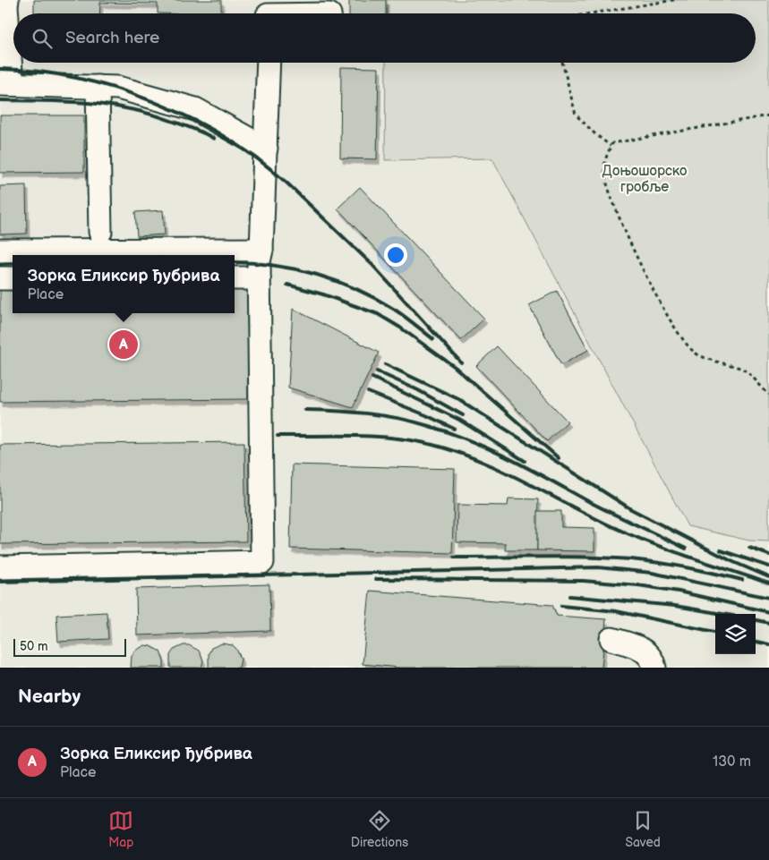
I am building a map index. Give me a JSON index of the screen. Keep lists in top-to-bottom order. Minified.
{"parks":["Доњошорско гробље"],"scale_bar":"50 m","page":{"search":"Search here","popup":["Зорка Еликсир ђубрива","Place"],"pins":"A","scale":"50 m","heading":"Nearby","list":[{"mark":"A","name":"Зорка Еликсир ђубрива","note":"Place","value":"130 m"}],"nav":["Map","Directions","Saved"]}}
